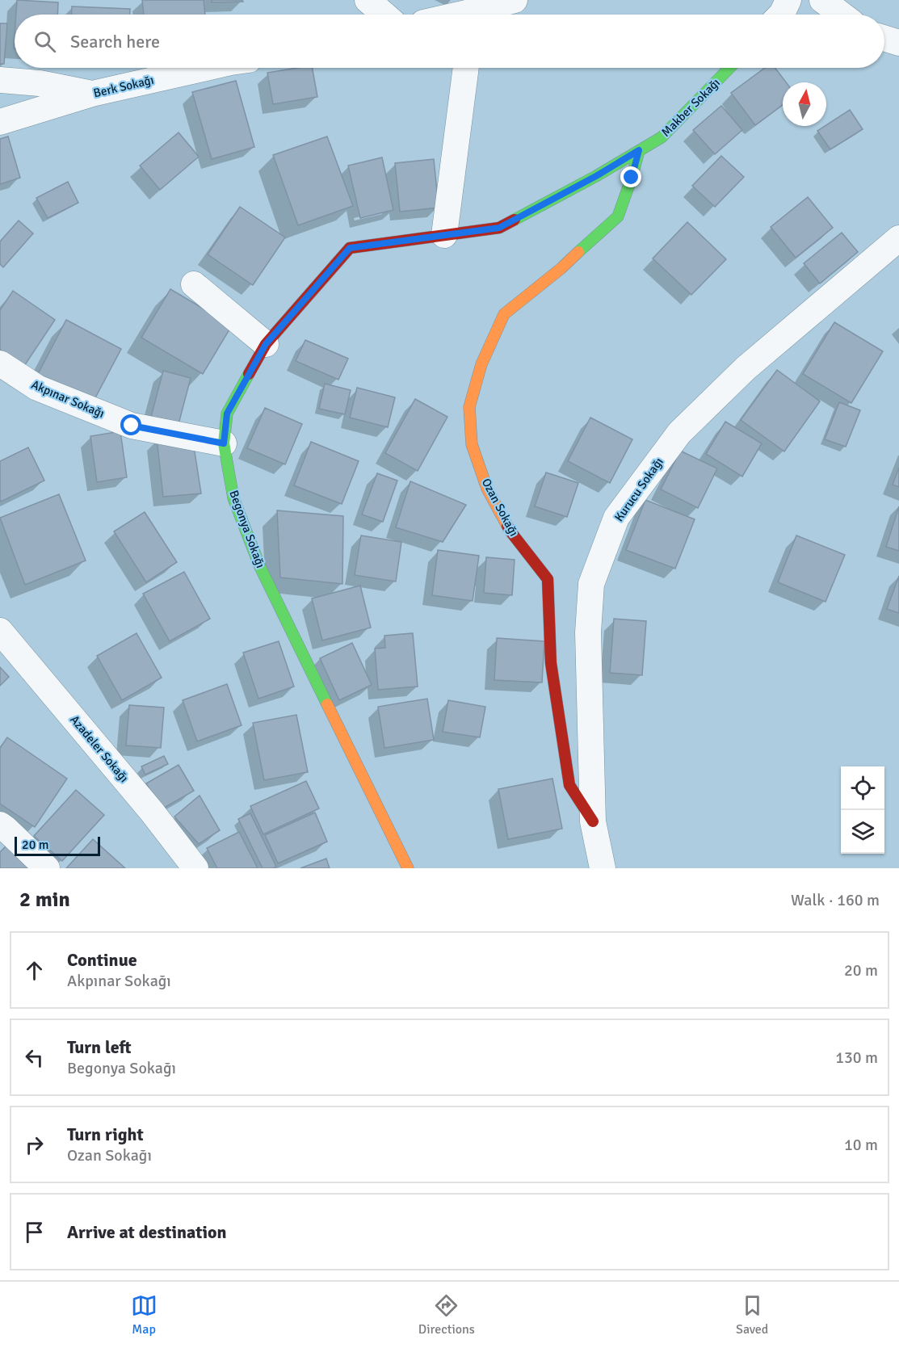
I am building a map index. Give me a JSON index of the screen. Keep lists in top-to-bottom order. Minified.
{"streets":{"street":["Berk Sokağı","Makber Sokağı","Akpınar Sokağı","Kurucu Sokağı","Ozan Sokağı","Begonya Sokağı","Azadeler Sokağı"]},"crossings":[["Makber Sokağı","Ozan Sokağı"],["Makber Sokağı","Begonya Sokağı"],["Akpınar Sokağı","Begonya Sokağı"],["Kurucu Sokağı","Ozan Sokağı"],["Ozan Sokağı","Begonya Sokağı"]],"scale_bar":"20 m","north":"top","page":{"search":"Search here","scale":"20 m","heading":["2 min","Walk · 160 m"],"list":[["Continue","Akpınar Sokağı","20 m"],["Turn left","Begonya Sokağı","130 m"],["Turn right","Ozan Sokağı","10 m"],"Arrive at destination"],"nav":["Map","Directions","Saved"]}}
